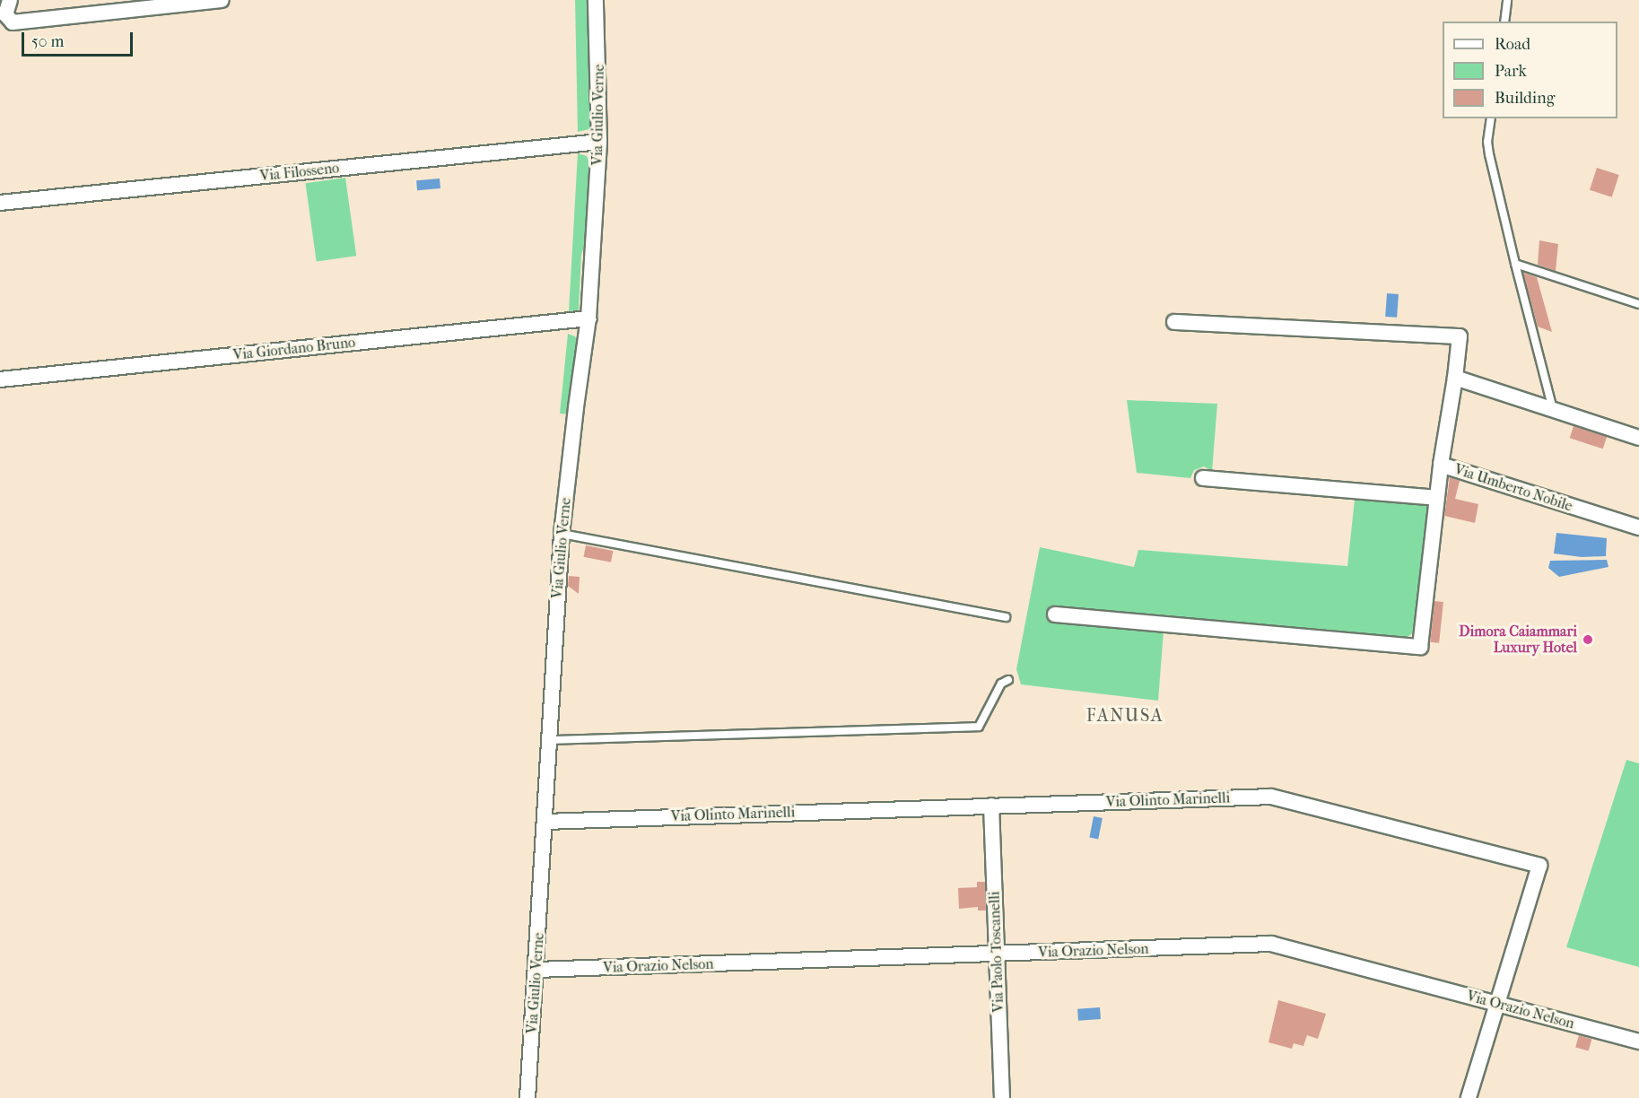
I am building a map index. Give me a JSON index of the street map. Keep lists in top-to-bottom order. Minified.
{"streets":{"street":["Via Giulio Verne","Via Filosseno","Via Giordano Bruno","Via Umberto Nobile","Via Olinto Marinelli","Via Orazio Nelson","Via Paolo Toscanelli"]},"crossings":[["Via Giulio Verne","Via Filosseno"],["Via Giulio Verne","Via Giordano Bruno"],["Via Giulio Verne","Via Olinto Marinelli"],["Via Giulio Verne","Via Orazio Nelson"],["Via Olinto Marinelli","Via Orazio Nelson"],["Via Olinto Marinelli","Via Paolo Toscanelli"],["Via Orazio Nelson","Via Paolo Toscanelli"]],"districts":["FANUSA"],"places":["Dimora Caiammari Luxury Hotel"],"legend":["Road","Park","Building"],"scale_bar":"50 m"}
